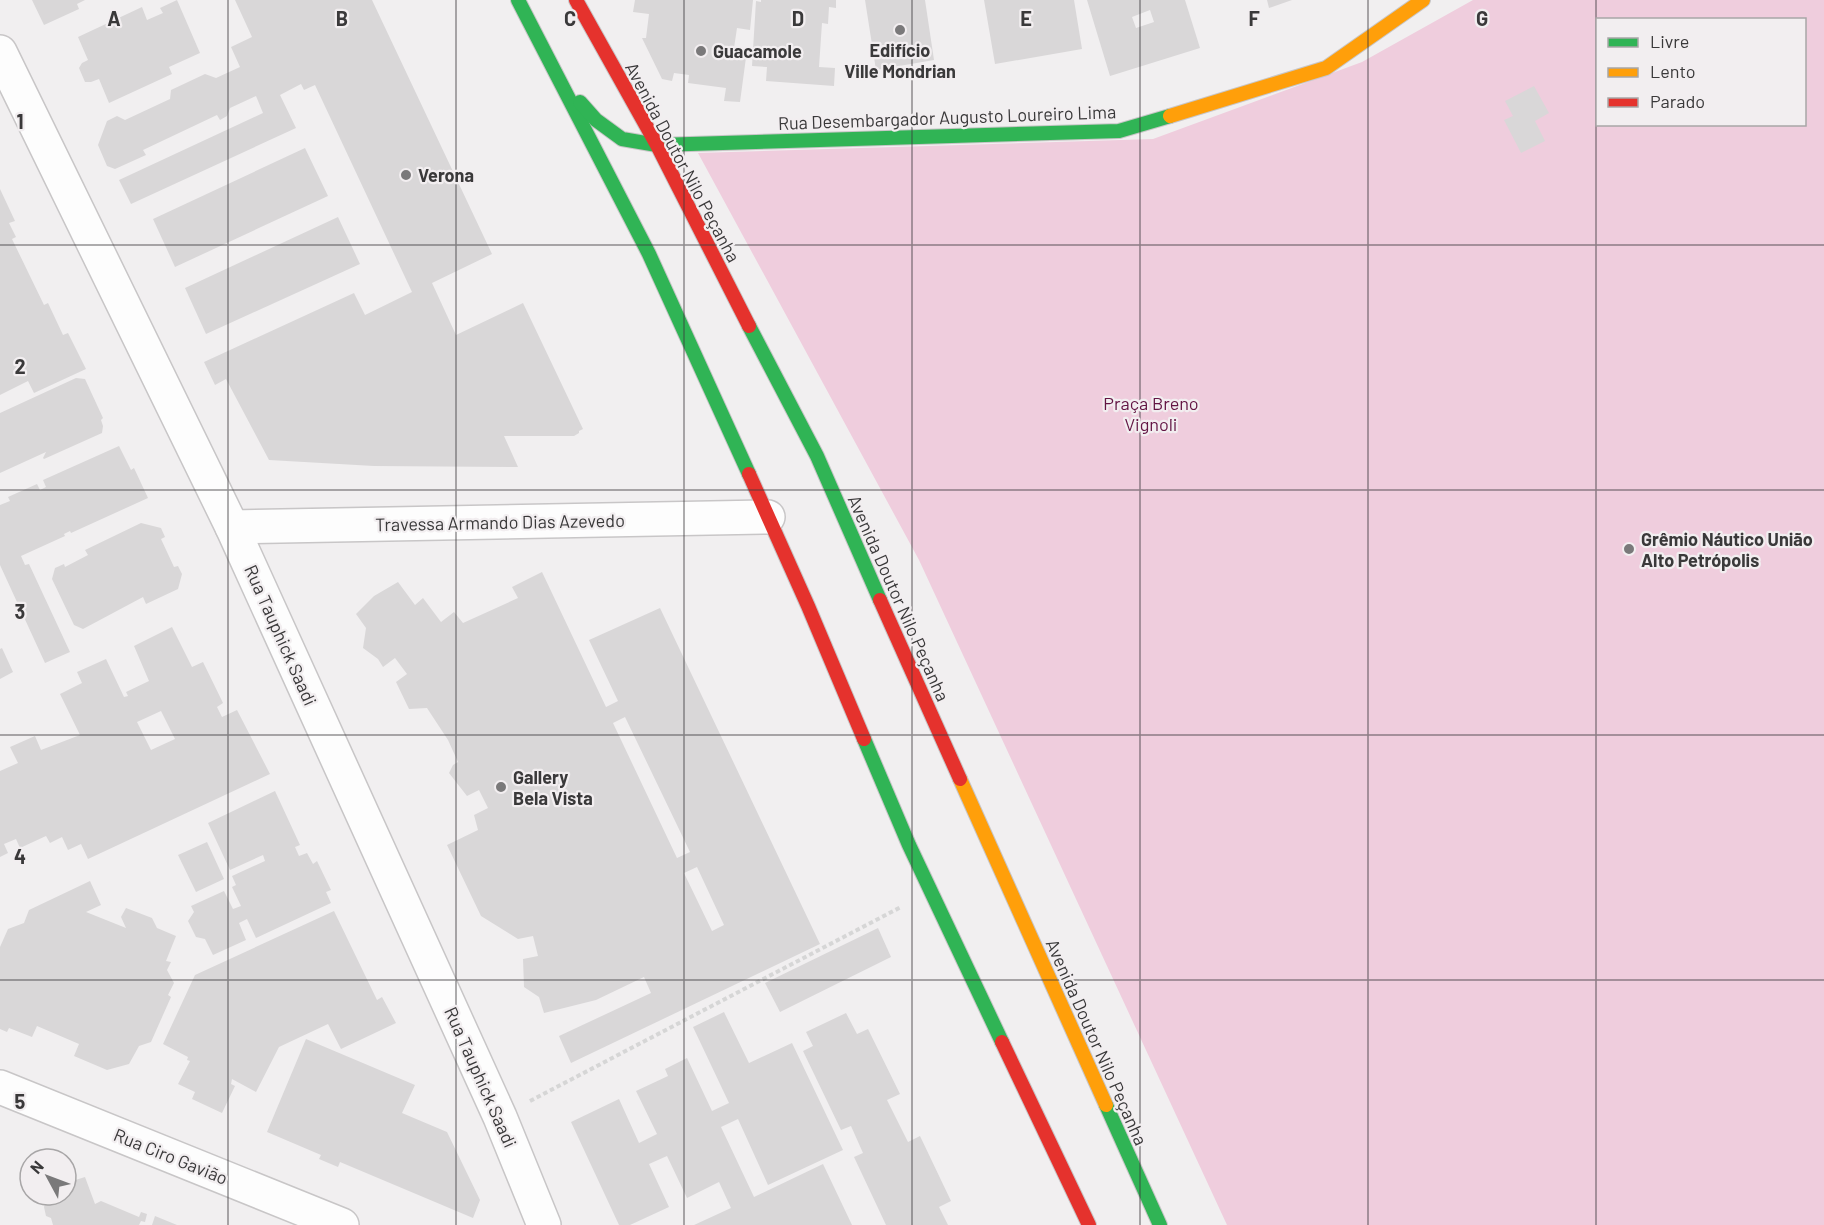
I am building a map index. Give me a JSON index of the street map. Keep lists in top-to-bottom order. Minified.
{"streets":{"main road":["Rua Desembargador Augusto Loureiro Lima","Avenida Doutor Nilo Peçanha"],"street":["Travessa Armando Dias Azevedo","Rua Tauphick Saadi","Rua Ciro Gavião"]},"crossings":[["Rua Desembargador Augusto Loureiro Lima","Avenida Doutor Nilo Peçanha"],["Travessa Armando Dias Azevedo","Rua Tauphick Saadi"]],"parks":["Praça Breno Vignoli"],"places":["Edifício Ville Mondrian","Guacamole","Verona","Grêmio Náutico União Alto Petrópolis","Gallery Bela Vista"],"legend":["Livre","Lento","Parado"],"north":"top left","grid":{"columns":["A","B","C","D","E","F","G"],"rows":["1","2","3","4","5"]}}
